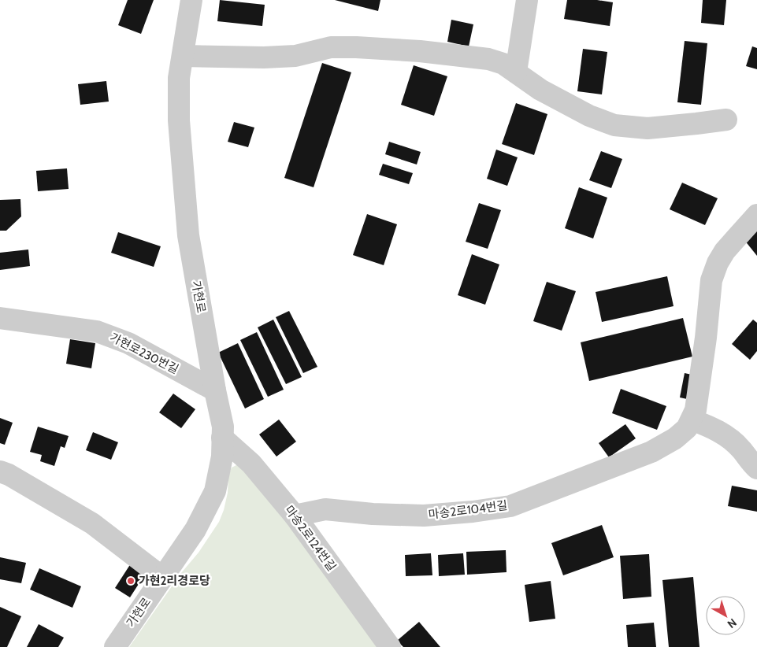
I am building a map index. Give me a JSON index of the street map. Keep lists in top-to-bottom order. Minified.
{"streets":{"street":["가현로","가현로230번길","마송2로104번길","마송2로124번길"]},"crossings":[["가현로","가현로230번길"],["가현로","마송2로124번길"],["마송2로104번길","마송2로124번길"]],"places":["가현2리경로당"],"north":"bottom right"}
